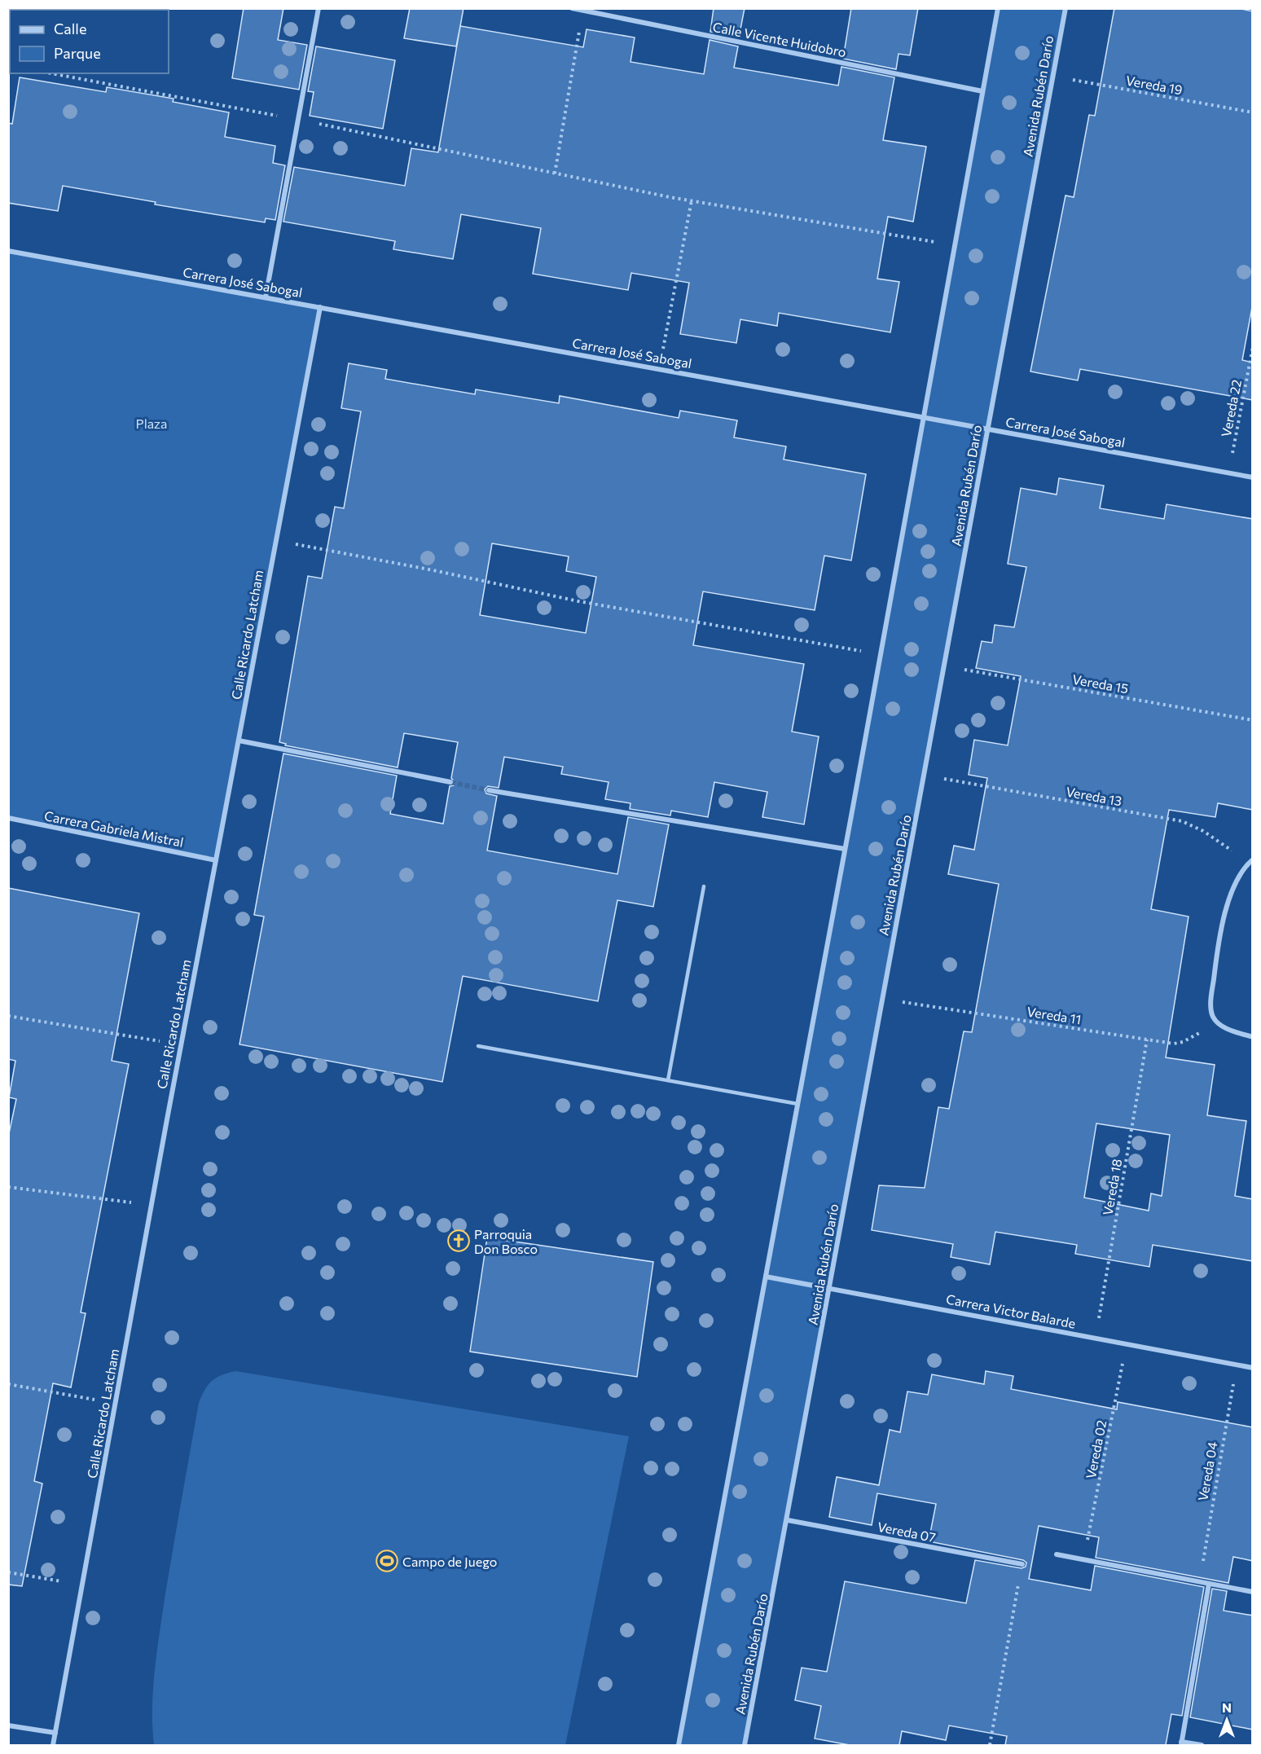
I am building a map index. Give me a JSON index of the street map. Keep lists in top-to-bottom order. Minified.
{"streets":{"street":["Calle Vicente Huidobro","Avenida Rubén Darío","Carrera José Sabogal","Calle Ricardo Latcham","Carrera Gabriela Mistral","Carrera Victor Balarde","Vereda 07"],"path":["Vereda 19","Vereda 22","Vereda 15","Vereda 13","Vereda 11","Vereda 18","Vereda 02","Vereda 04"]},"crossings":[["Vereda 19","Avenida Rubén Darío"],["Avenida Rubén Darío","Carrera José Sabogal"],["Avenida Rubén Darío","Vereda 15"],["Avenida Rubén Darío","Vereda 13"],["Avenida Rubén Darío","Vereda 11"],["Avenida Rubén Darío","Carrera Victor Balarde"],["Avenida Rubén Darío","Vereda 07"],["Carrera José Sabogal","Vereda 22"],["Carrera José Sabogal","Calle Ricardo Latcham"],["Calle Ricardo Latcham","Carrera Gabriela Mistral"],["Vereda 11","Vereda 18"],["Vereda 18","Carrera Victor Balarde"],["Carrera Victor Balarde","Vereda 02"],["Carrera Victor Balarde","Vereda 04"]],"parks":["Plaza"],"places":{"church":["Parroquia Don Bosco"],"sports":["Campo de Juego"]},"legend":["Calle","Parque"],"north":"top"}
